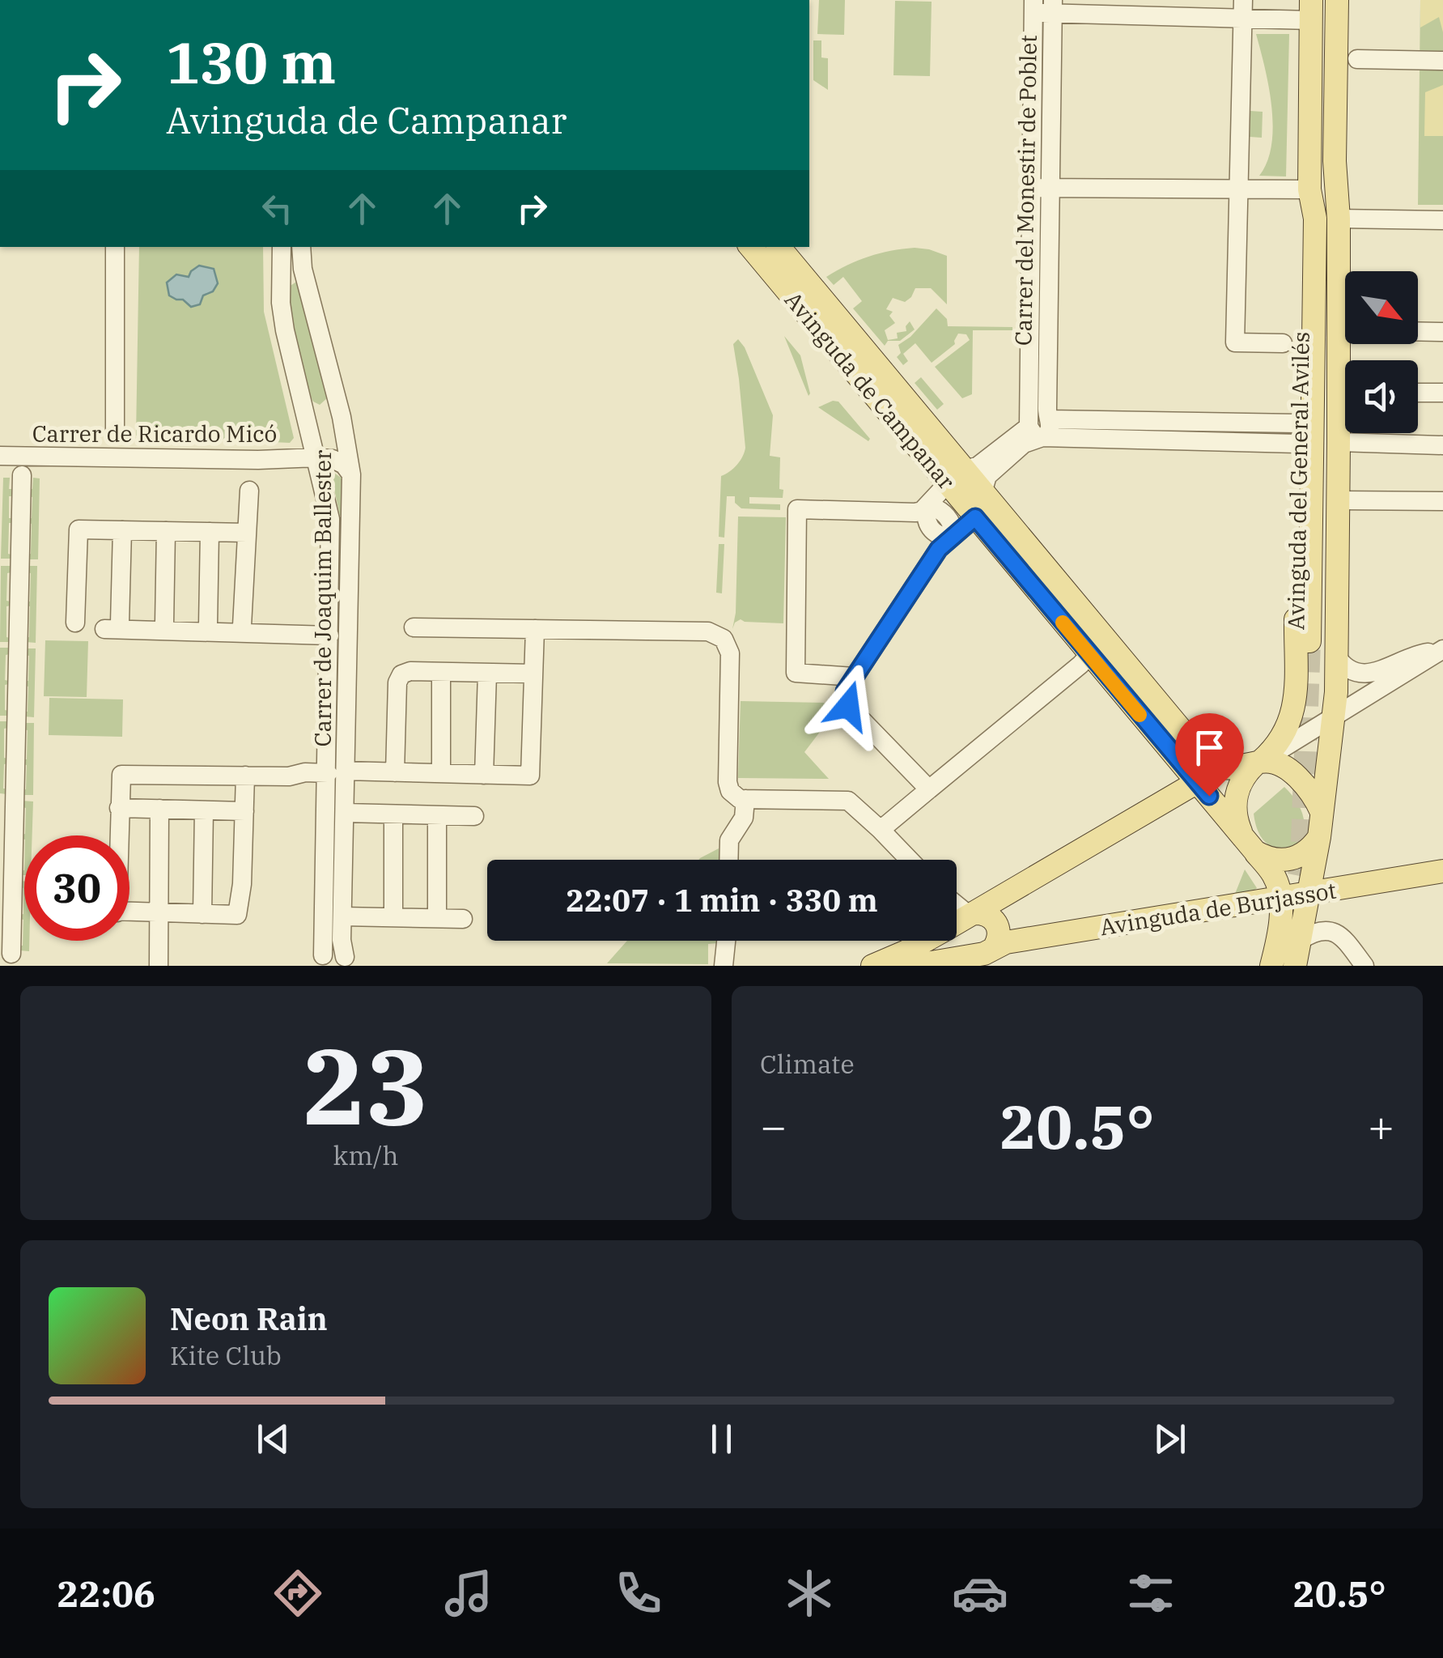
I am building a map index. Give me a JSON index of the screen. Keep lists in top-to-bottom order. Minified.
{"streets":{"main road":["Avinguda de Campanar","Avinguda del General Avilés","Avinguda de Burjassot"],"street":["Carrer del Monestir de Poblet","Carrer de Ricardo Micó","Carrer de Joaquim Ballester"]},"crossings":[["Avinguda de Campanar","Avinguda del General Avilés"],["Avinguda de Campanar","Avinguda de Burjassot"],["Carrer de Ricardo Micó","Carrer de Joaquim Ballester"],["Avinguda del General Avilés","Avinguda de Burjassot"]],"north":"bottom right","page":{"turn":["130 m","Avinguda de Campanar"],"limit":"30","trip":"22:07 · 1 min · 330 m","tile":[["23","km/h"],"Climate"],"heat":["−","20.5°","+"],"song":["Neon Rain","Kite Club"],"tabs":["22:06","20.5°"]}}
